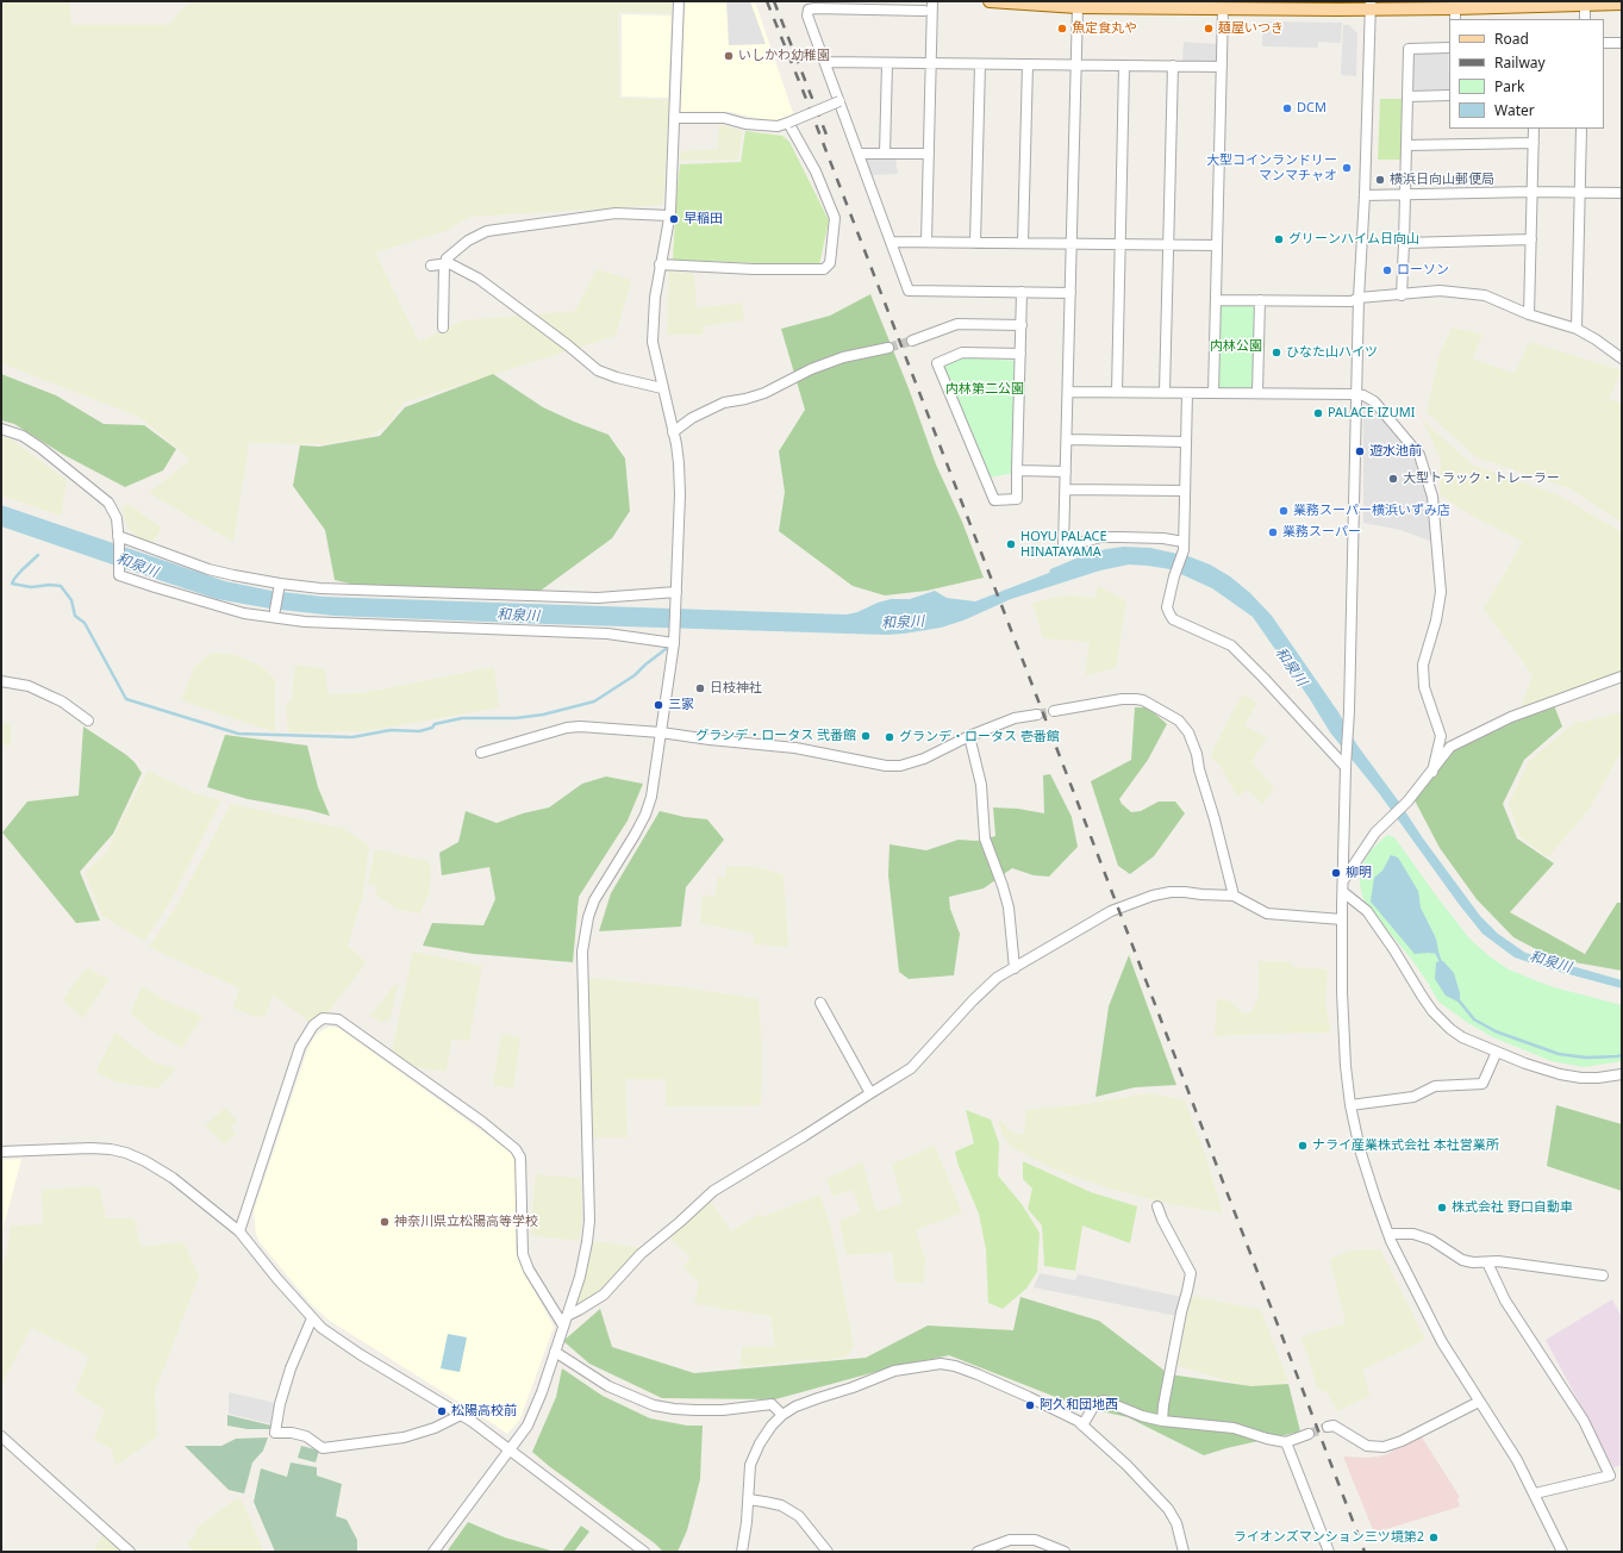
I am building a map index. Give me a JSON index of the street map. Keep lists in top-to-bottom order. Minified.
{"water":["和泉川"],"parks":["内林公園","内林第二公園"],"places":["魚定食丸や","麺屋いつき","いしかわ幼稚園","DCM","大型コインランドリー マンマチャオ","横浜日向山郵便局","早稲田","グリーンハイム日向山","ローソン","ひなた山ハイツ","PALACE IZUMI","遊水池前","大型トラック・トレーラー","業務スーパー横浜いずみ店","業務スーパー","HOYU PALACE HINATAYAMA","日枝神社","三家","グランデ・ロータス 弐番館","グランデ・ロータス 壱番館","柳明","ナライ産業株式会社 本社営業所","株式会社 野口自動車","神奈川県立松陽高等学校","阿久和団地西","松陽高校前","ライオンズマンション三ツ境第2"],"legend":["Road","Railway","Park","Water"]}
